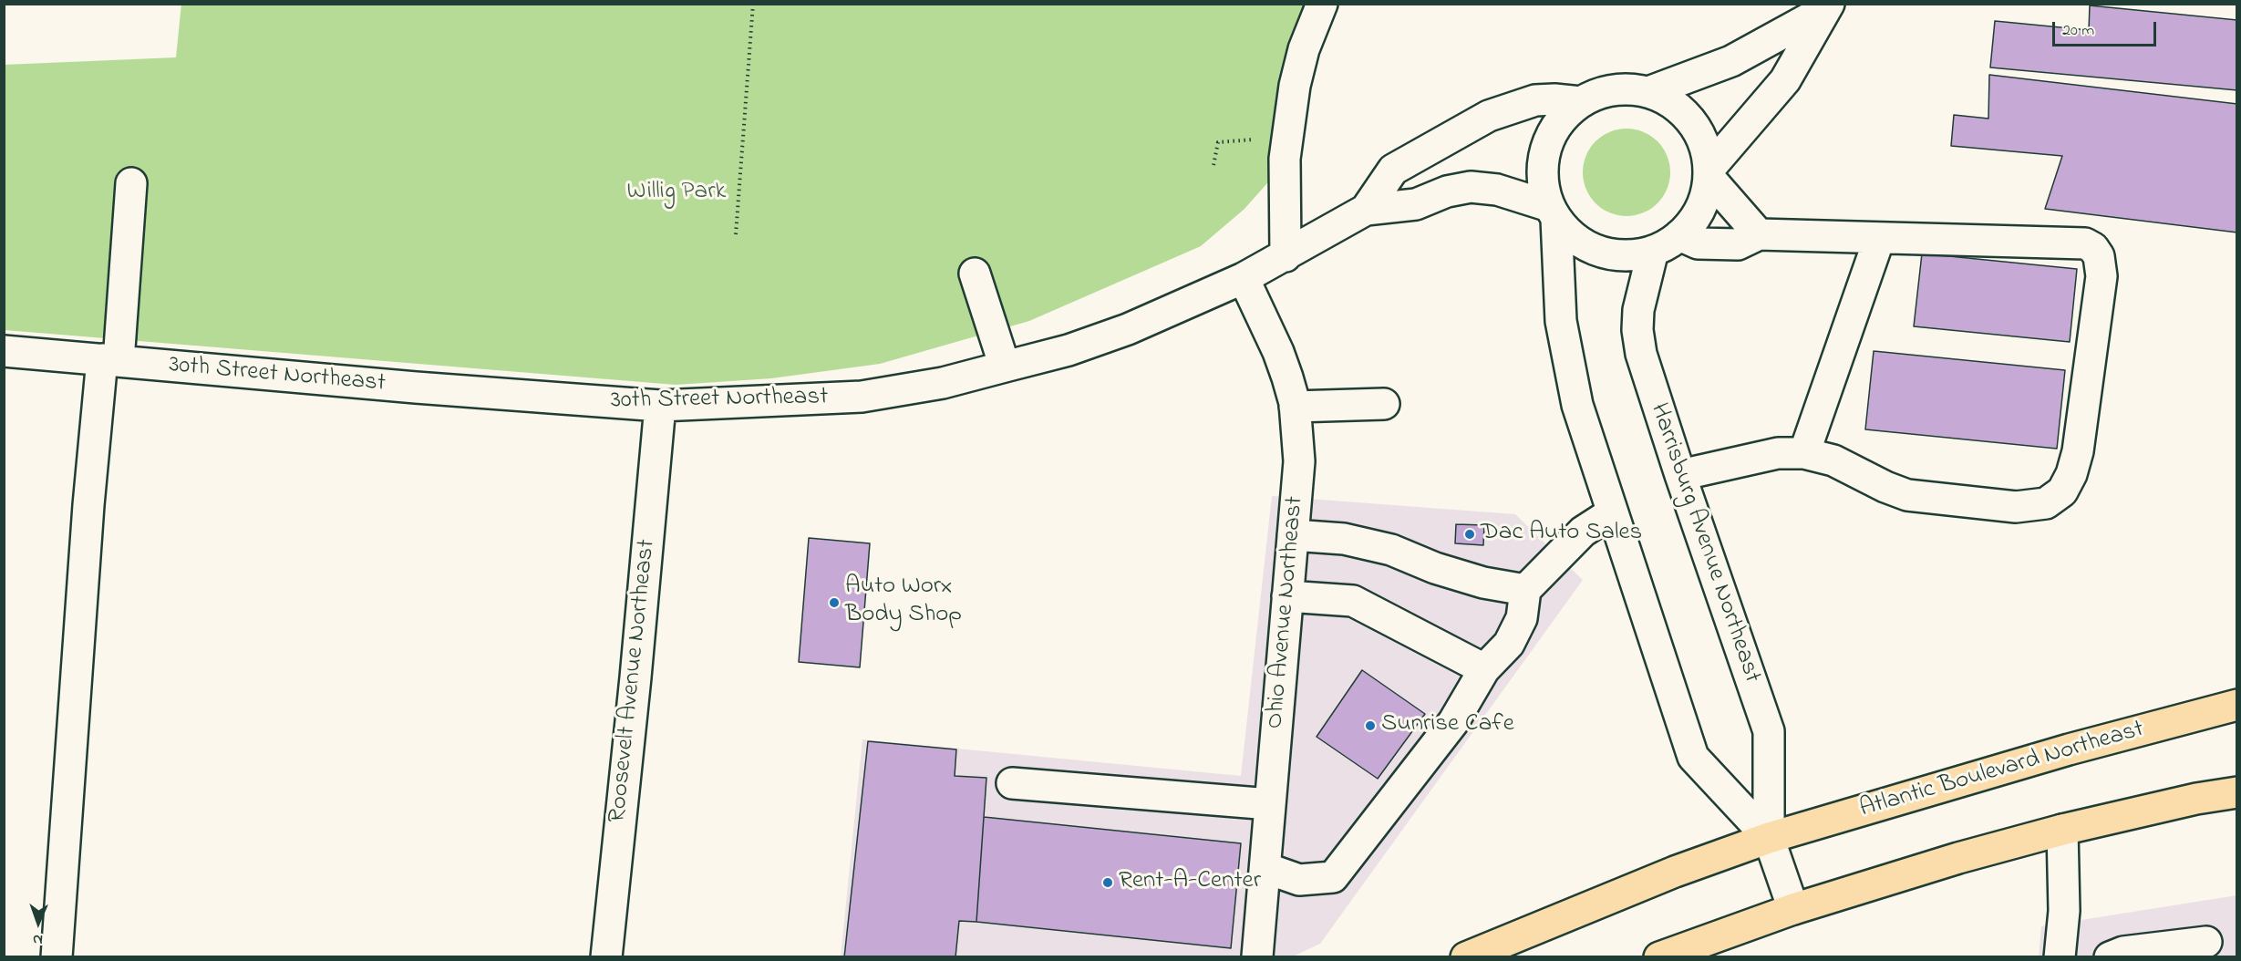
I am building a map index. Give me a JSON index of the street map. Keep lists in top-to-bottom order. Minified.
{"streets":{"highway":["Atlantic Boulevard Northeast"],"street":["30th Street Northeast","Harrisburg Avenue Northeast","Ohio Avenue Northeast","Roosevelt Avenue Northeast"]},"crossings":[["30th Street Northeast","Harrisburg Avenue Northeast"],["30th Street Northeast","Ohio Avenue Northeast"],["30th Street Northeast","Roosevelt Avenue Northeast"],["Harrisburg Avenue Northeast","Atlantic Boulevard Northeast"]],"parks":["Willig Park"],"places":["Dac Auto Sales","Auto Worx Body Shop","Sunrise Cafe","Rent-A-Center"],"scale_bar":"20 m","north":"bottom"}
